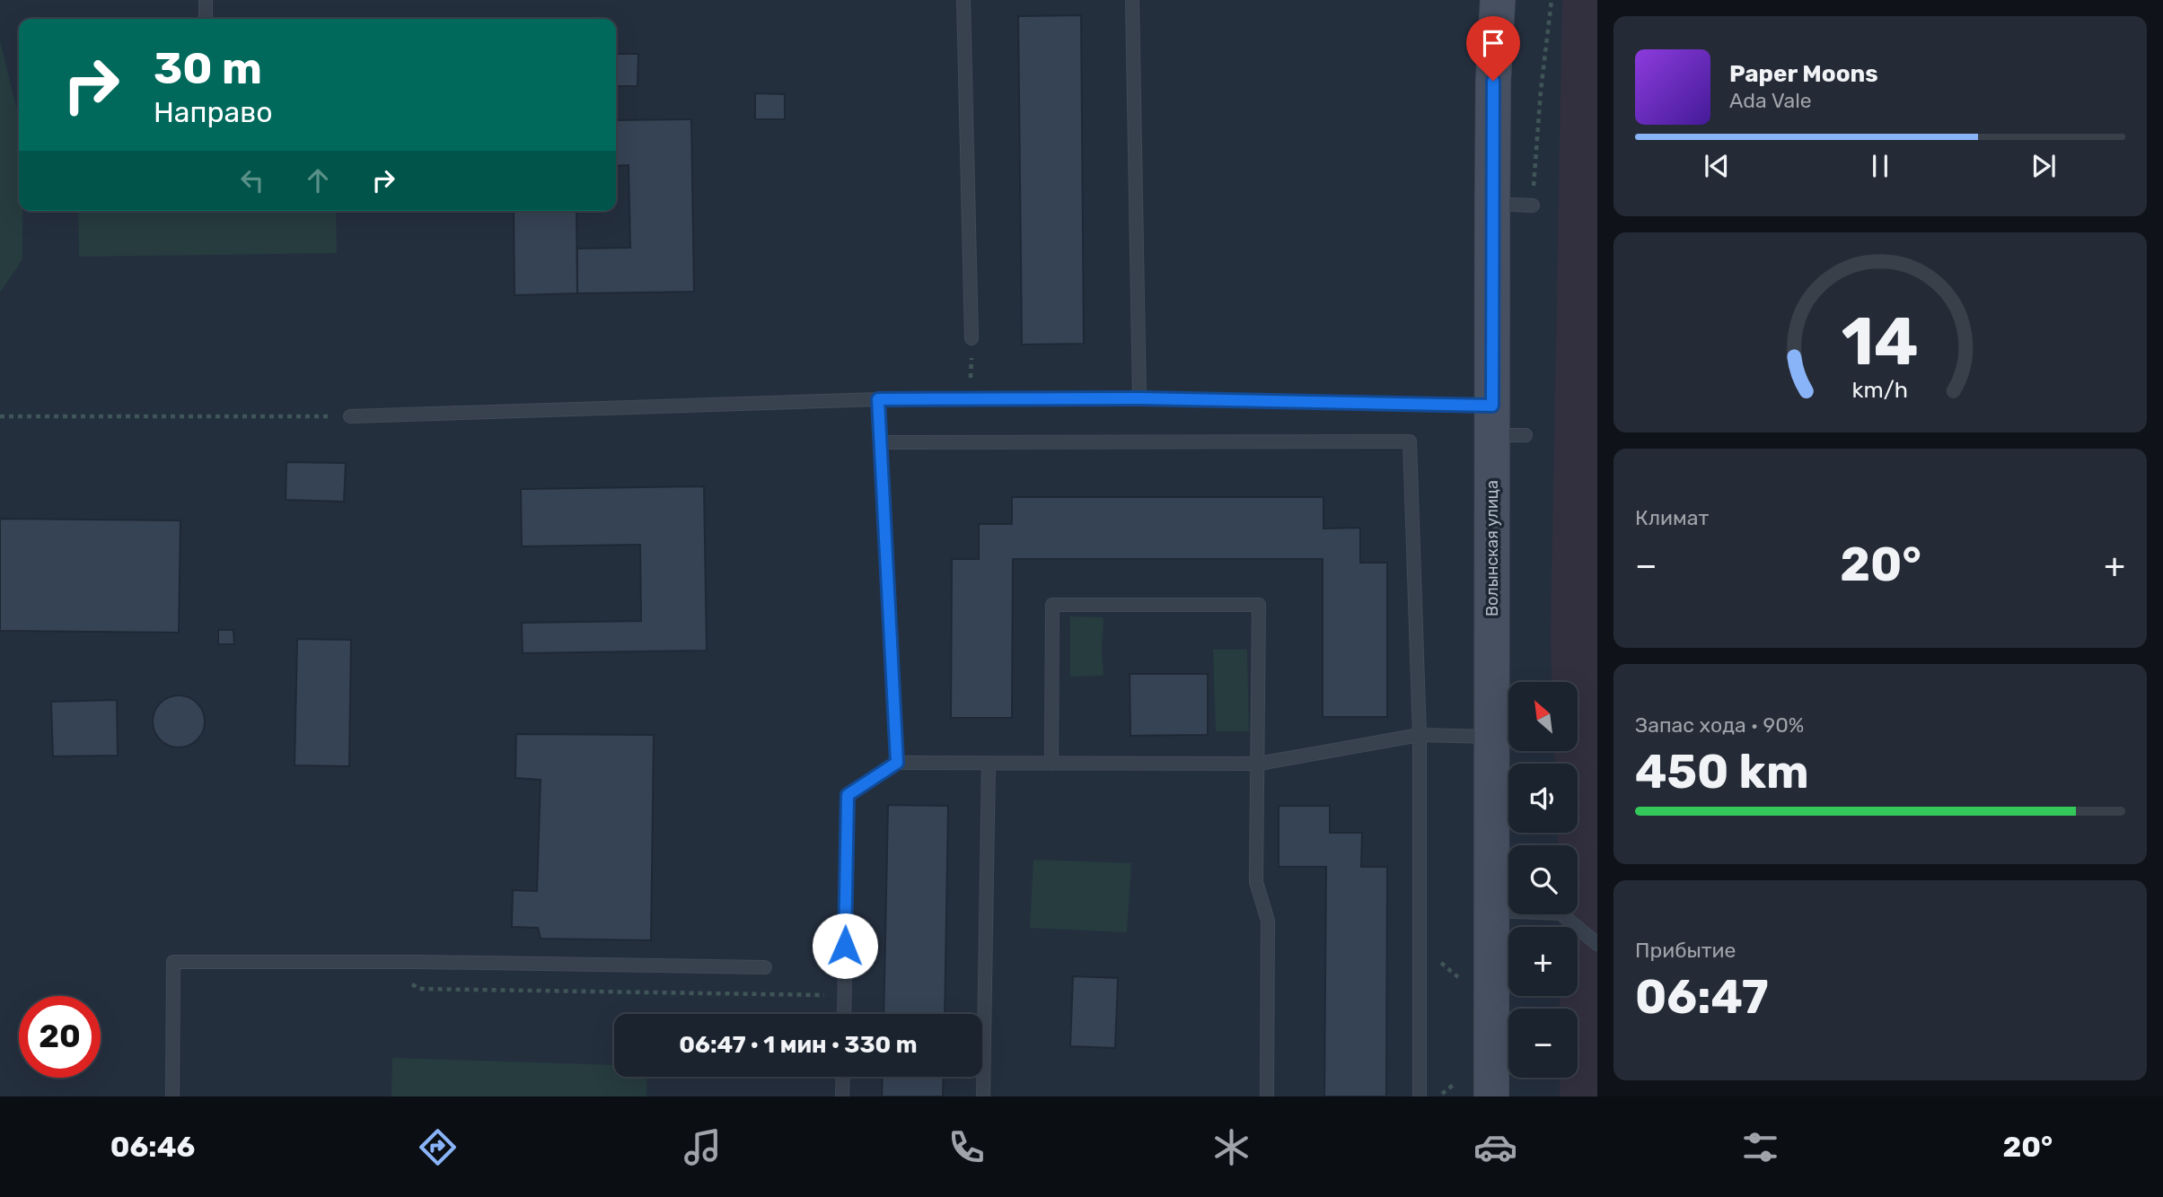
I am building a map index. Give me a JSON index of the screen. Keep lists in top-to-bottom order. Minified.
{"streets":{"street":["Волынская улица"]},"north":"top left","page":{"turn":["30 m","Направо"],"song":["Paper Moons","Ada Vale"],"tile":["Климат",["Запас хода · 90%","450 km"],["Прибытие","06:47"]],"heat":["−","20°","+"],"map_buttons":["+","−"],"limit":"20","trip":"06:47 · 1 мин · 330 m","tabs":["06:46","20°"],"gauge":["14","km/h"]}}
